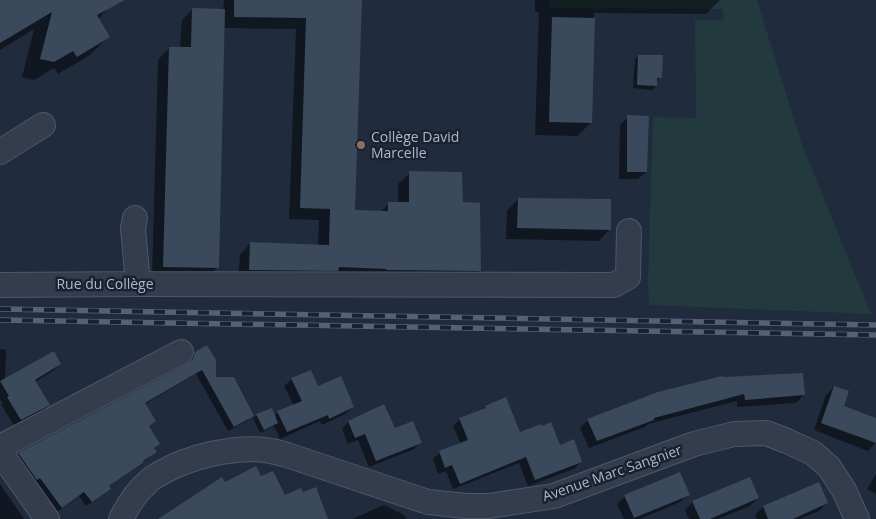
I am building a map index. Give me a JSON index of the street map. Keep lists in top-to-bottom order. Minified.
{"streets":{"street":["Rue du Collège","Avenue Marc Sangnier"]},"places":["Collège David Marcelle"]}
